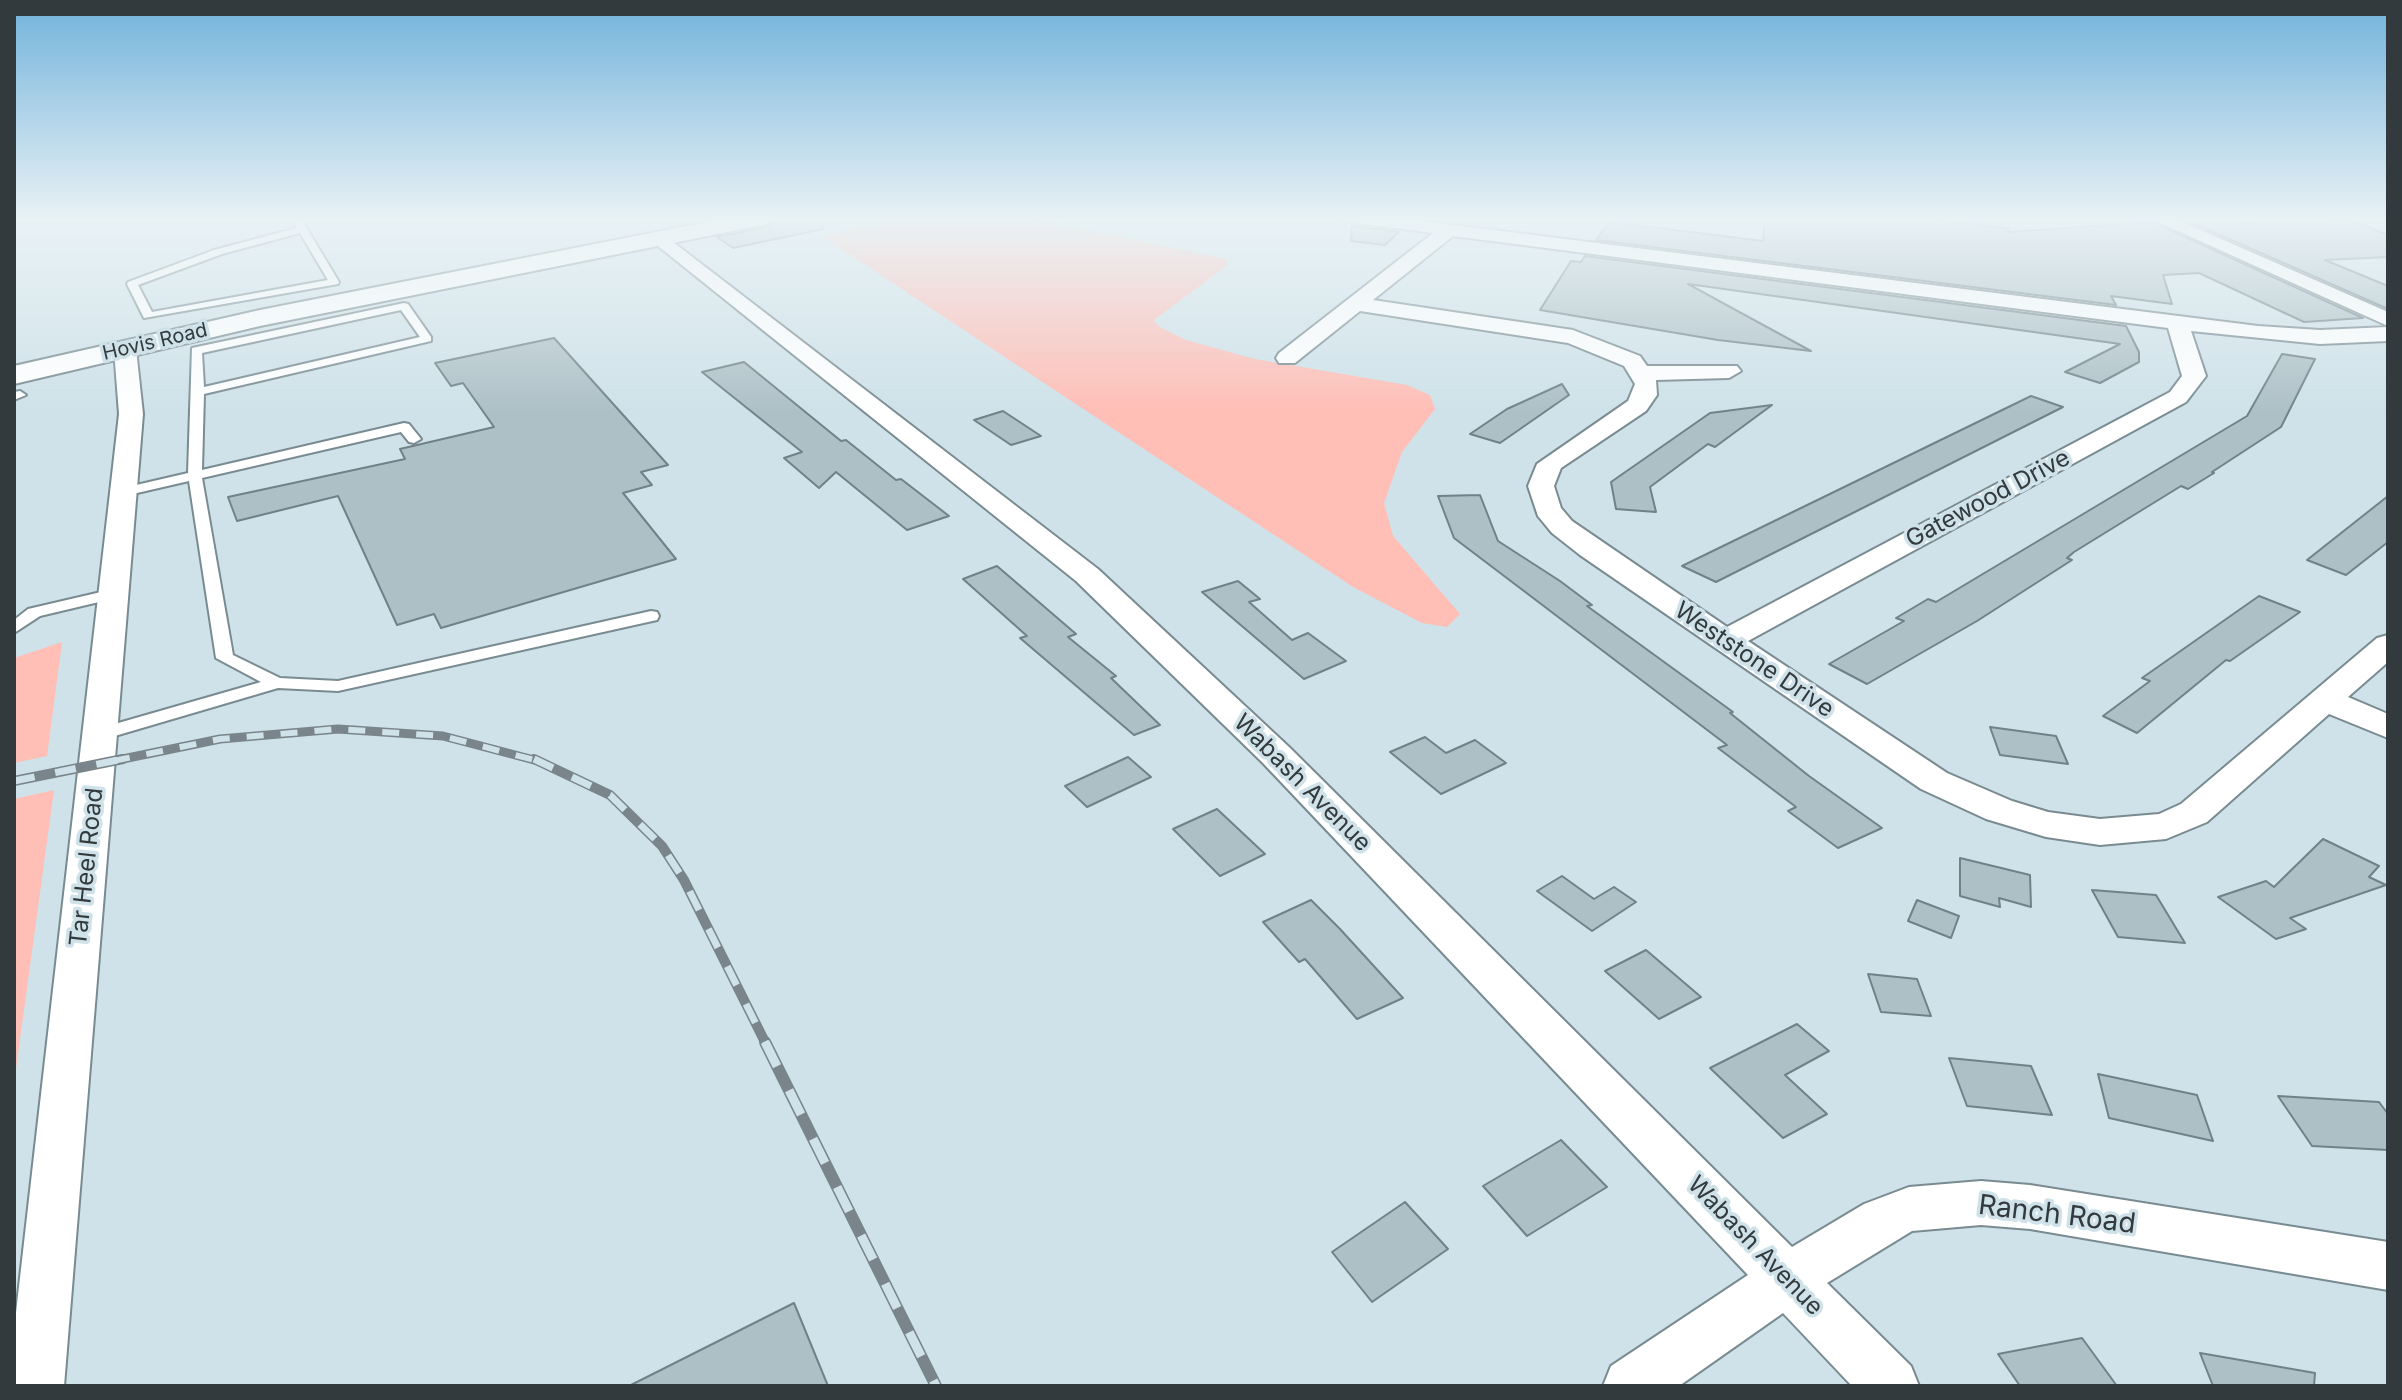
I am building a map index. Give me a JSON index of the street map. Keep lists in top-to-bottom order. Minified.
{"streets":{"street":["Hovis Road","Gatewood Drive","Weststone Drive","Wabash Avenue","Tar Heel Road","Ranch Road"]},"crossings":[["Hovis Road","Tar Heel Road"],["Gatewood Drive","Weststone Drive"],["Wabash Avenue","Ranch Road"]]}
